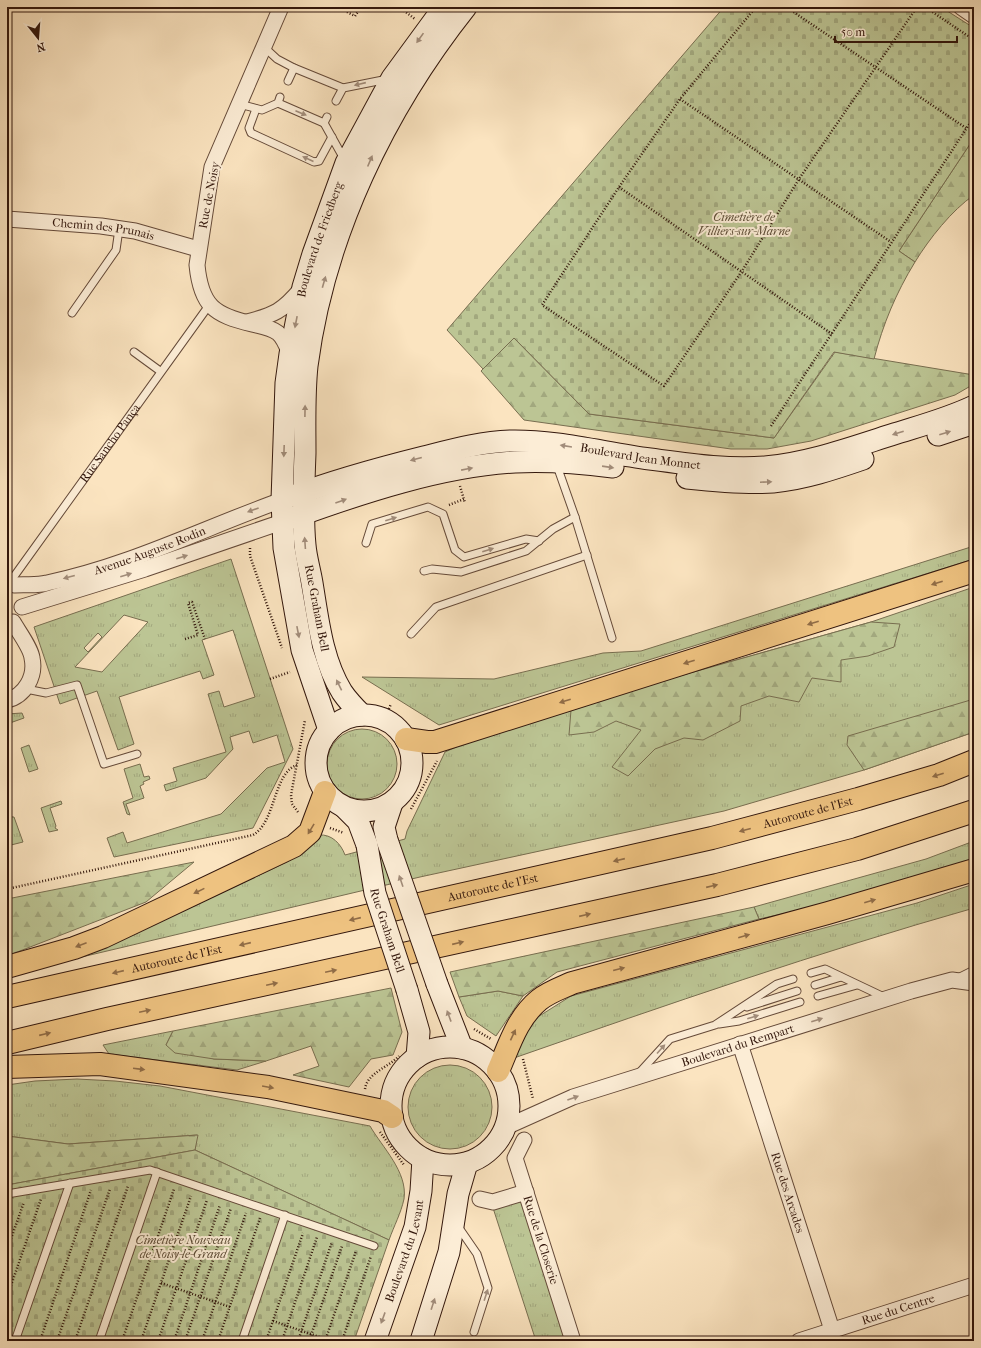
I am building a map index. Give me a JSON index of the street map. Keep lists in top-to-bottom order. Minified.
{"streets":{"highway":["Autoroute de l’Est"],"main road":["Boulevard de Friedberg","Boulevard Jean Monnet","Rue Graham Bell","Boulevard du Levant"],"street":["Rue de Noisy","Chemin des Prunais","Avenue Auguste Rodin","Boulevard du Rempart","Rue des Arcades","Rue de la Closerie","Rue du Centre"],"lane":["Rue Sancho Pança"]},"crossings":[["Rue de Noisy","Chemin des Prunais"],["Rue de Noisy","Boulevard de Friedberg"],["Rue de Noisy","Rue Sancho Pança"],["Boulevard de Friedberg","Boulevard Jean Monnet"],["Boulevard de Friedberg","Avenue Auguste Rodin"],["Boulevard de Friedberg","Rue Graham Bell"],["Rue Sancho Pança","Avenue Auguste Rodin"],["Boulevard Jean Monnet","Avenue Auguste Rodin"],["Boulevard Jean Monnet","Rue Graham Bell"],["Avenue Auguste Rodin","Rue Graham Bell"],["Rue Graham Bell","Boulevard du Rempart"],["Rue Graham Bell","Boulevard du Levant"],["Boulevard du Rempart","Rue des Arcades"],["Boulevard du Rempart","Boulevard du Levant"],["Rue des Arcades","Rue du Centre"]],"one_way":["Boulevard du Rempart"],"parks":["Cimetière de Villiers-sur-Marne","Cimetière Nouveau de Noisy-le-Grand"],"scale_bar":"50 m","north":"bottom"}
